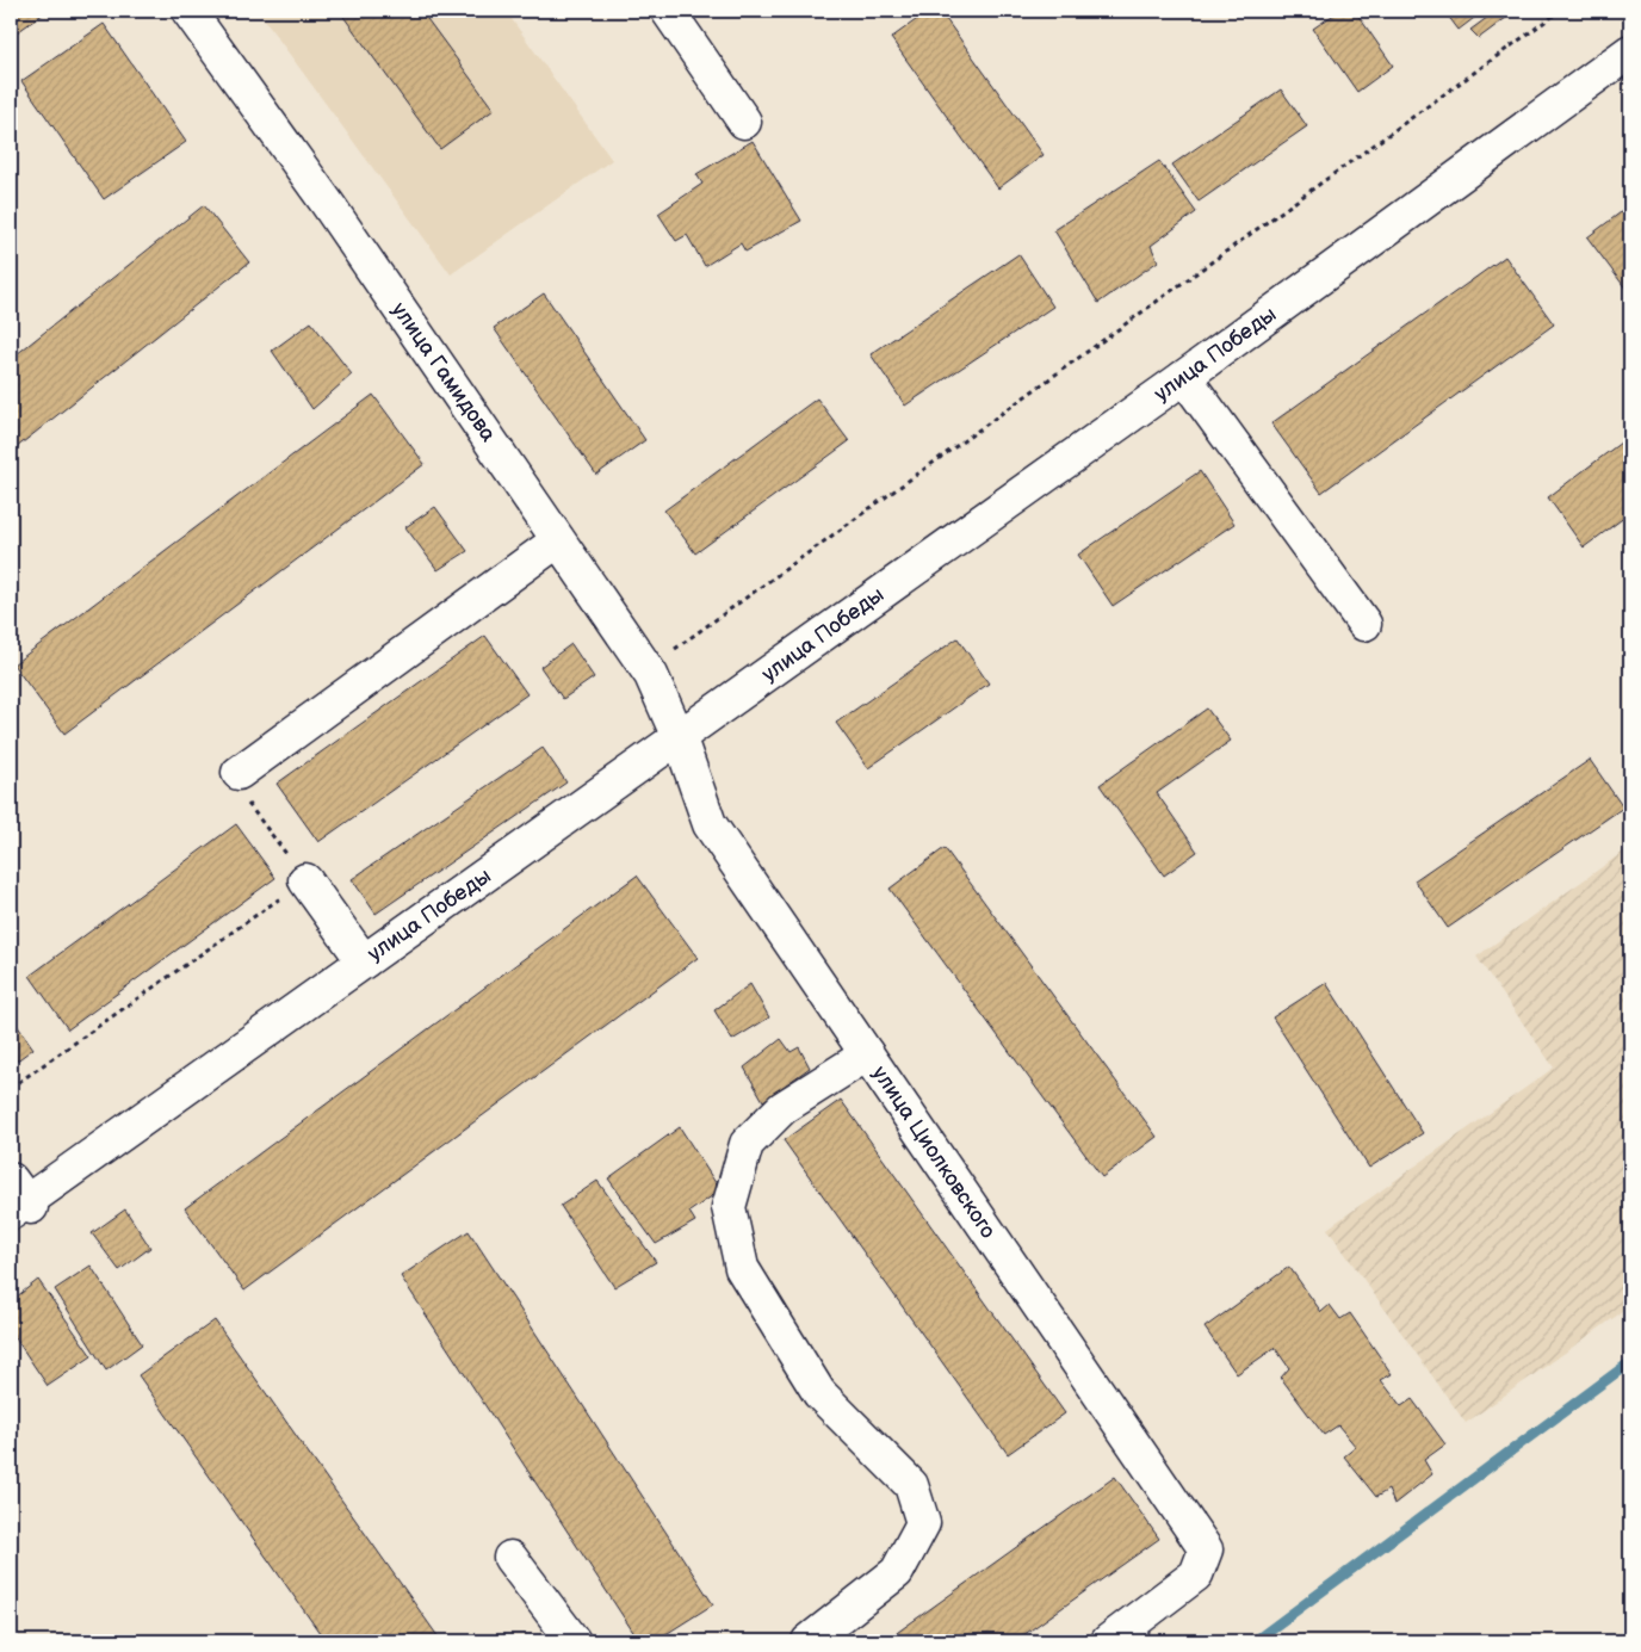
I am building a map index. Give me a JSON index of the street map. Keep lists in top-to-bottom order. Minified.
{"streets":{"main road":["улица Победы","улица Гамидова","улица Циолковского"]},"crossings":[["улица Победы","улица Гамидова"],["улица Победы","улица Циолковского"],["улица Гамидова","улица Циолковского"]]}
